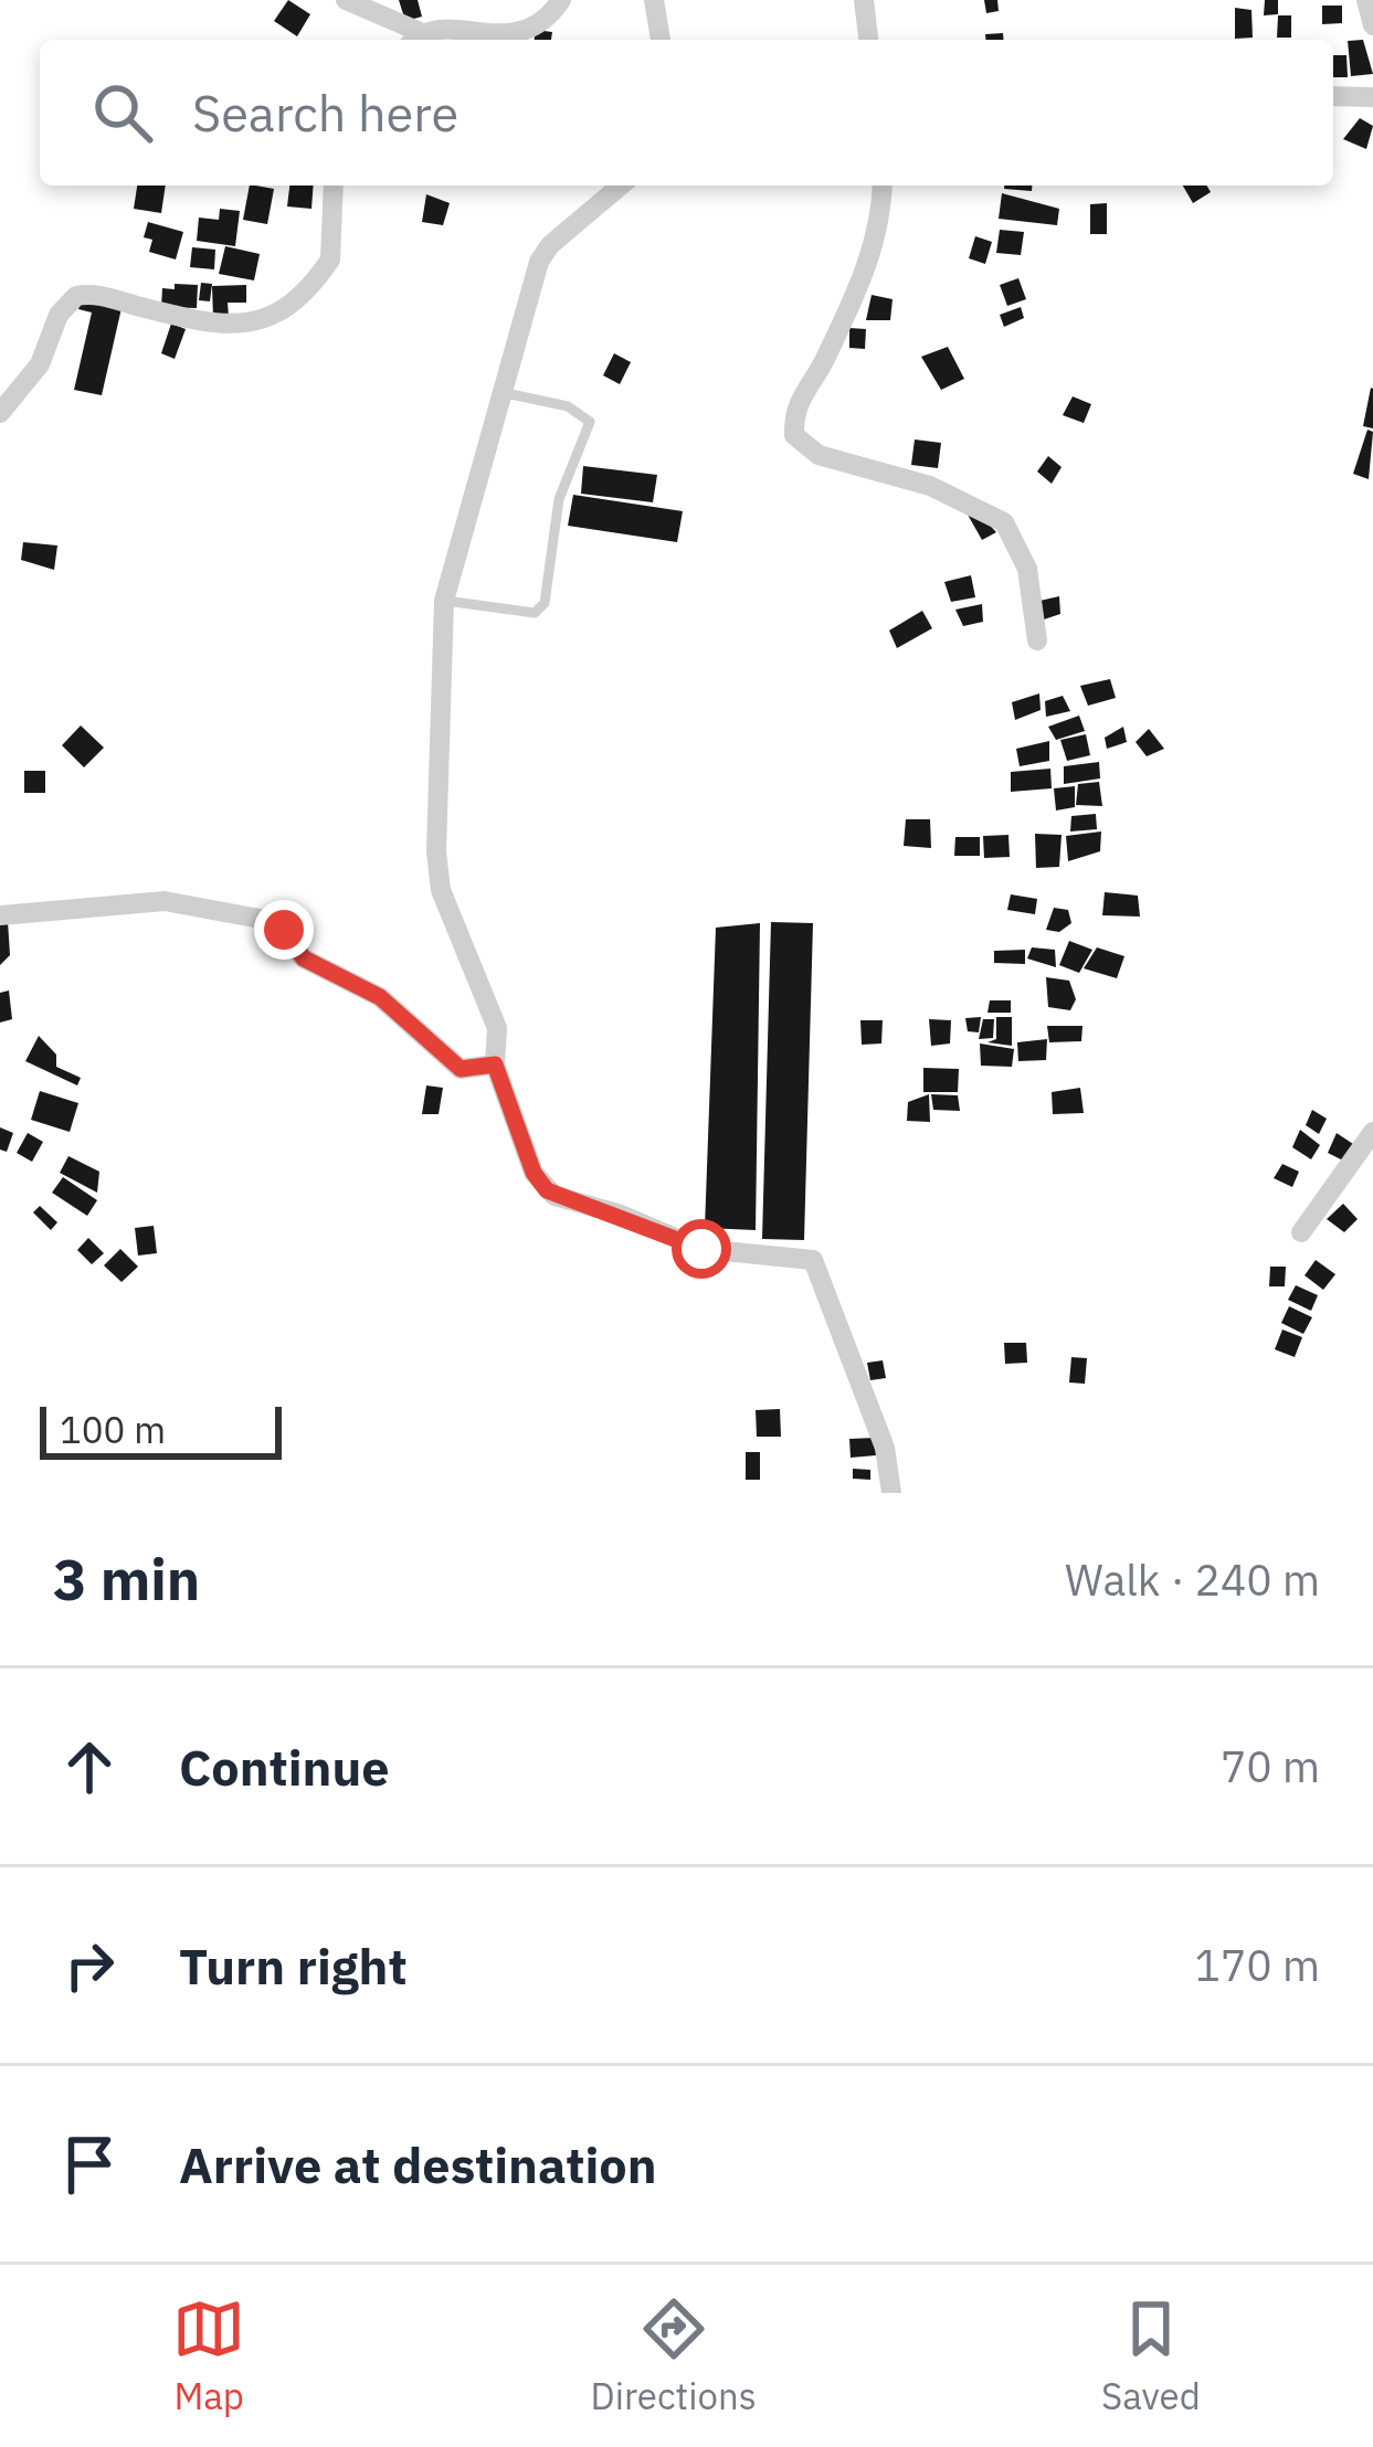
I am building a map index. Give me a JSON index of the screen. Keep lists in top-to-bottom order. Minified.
{"scale_bar":"100 m","page":{"search":"Search here","scale":"100 m","heading":["3 min","Walk · 240 m"],"list":[["Continue","70 m"],["Turn right","170 m"],"Arrive at destination"],"nav":["Map","Directions","Saved"]}}
